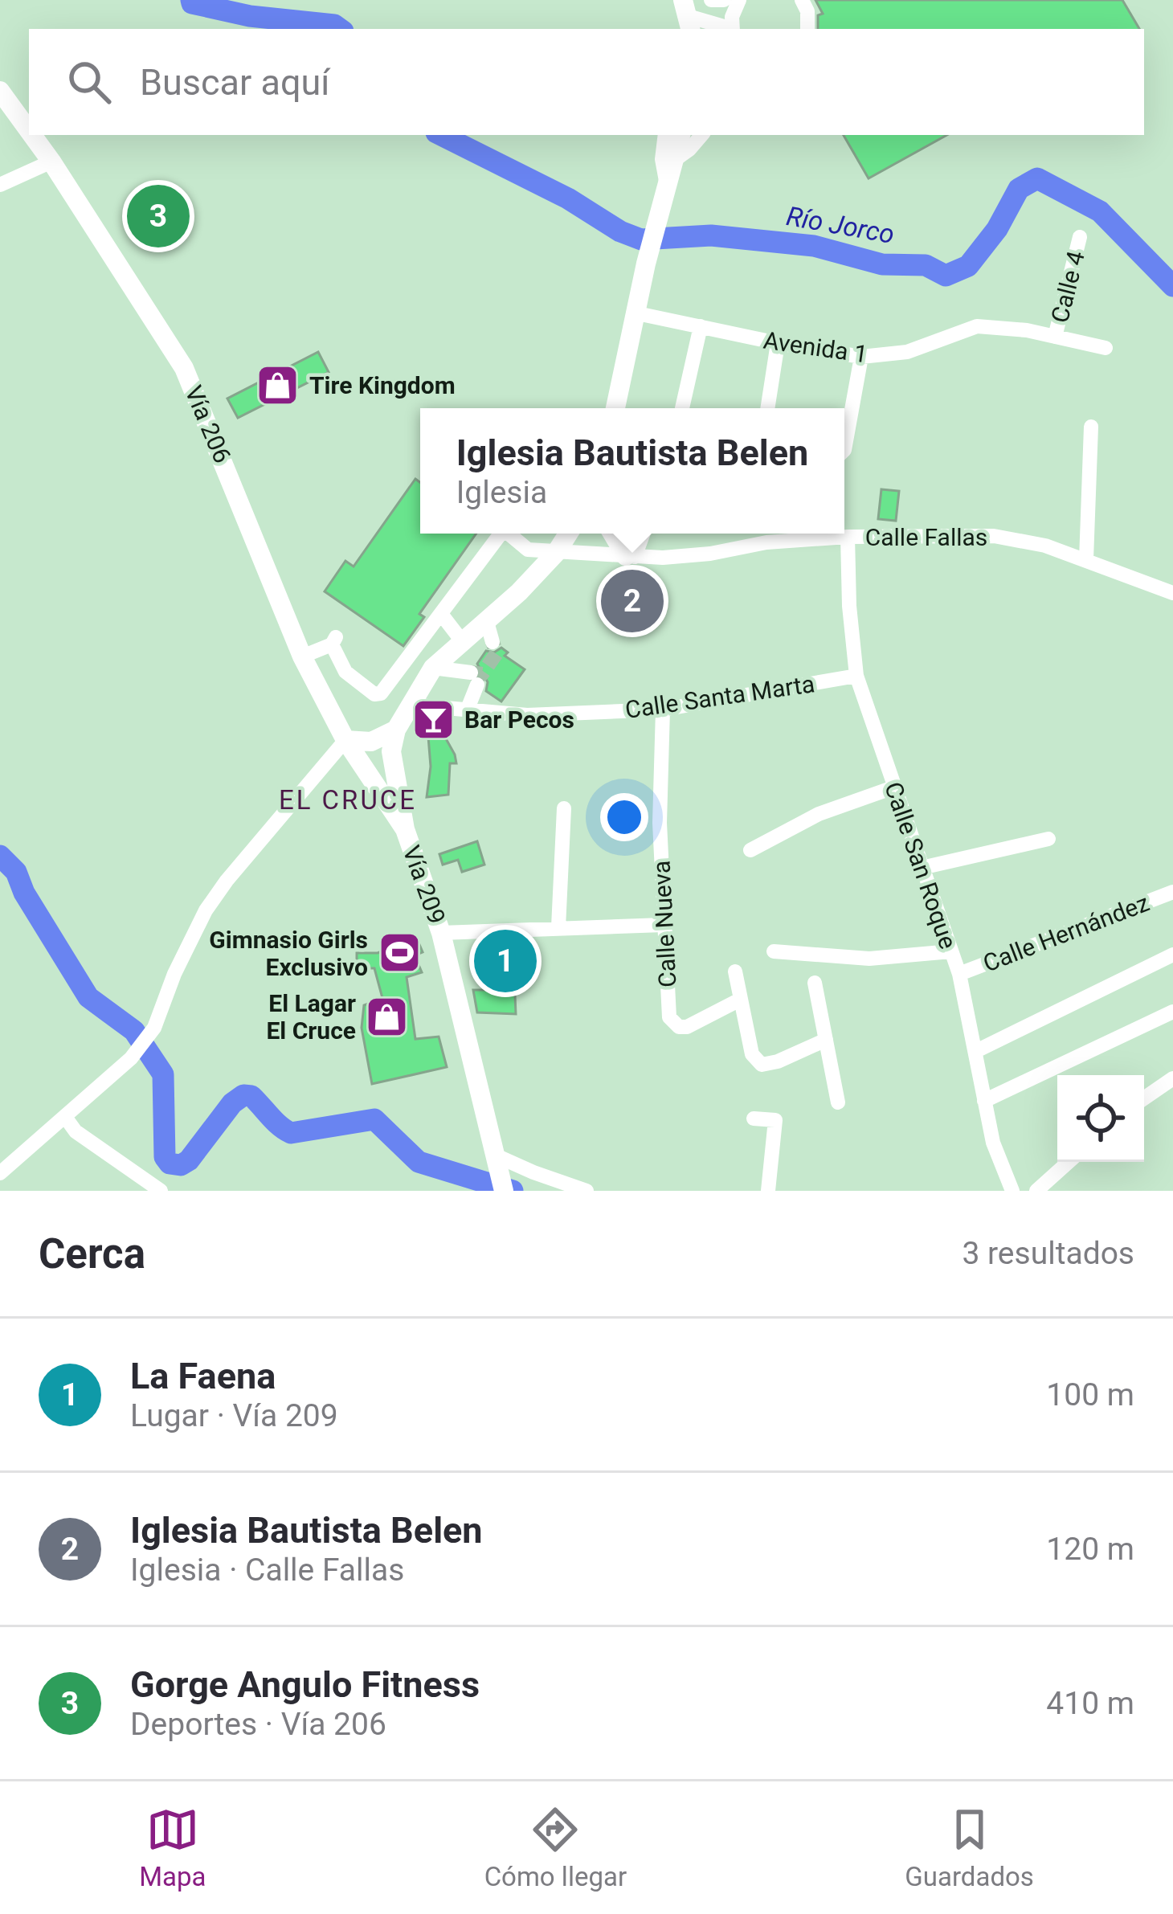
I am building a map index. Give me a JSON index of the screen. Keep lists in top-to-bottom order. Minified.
{"streets":{"main road":["Vía 206","Vía 209"],"street":["Calle 4","Avenida 1","Calle Fallas","Calle Santa Marta","Calle San Roque","Calle Nueva","Calle Hernández"]},"crossings":[["Calle 4","Avenida 1"],["Vía 206","Vía 209"],["Calle Fallas","Calle San Roque"],["Calle Fallas","Vía 209"],["Calle Santa Marta","Calle San Roque"],["Calle Santa Marta","Vía 209"],["Calle Santa Marta","Calle Nueva"],["Calle San Roque","Calle Hernández"]],"districts":["EL CRUCE"],"water":["Río Jorco"],"places":{"shop":["Tire Kingdom","El Lagar El Cruce"],"bar":["Bar Pecos"],"sports":["Gimnasio Girls Exclusivo"]},"page":{"search":"Buscar aquí","pins":["3","2","1"],"popup":["Iglesia Bautista Belen","Iglesia"],"heading":["Cerca","3 resultados"],"list":[{"mark":"1","name":"La Faena","note":"Lugar · Vía 209","value":"100 m"},{"mark":"2","name":"Iglesia Bautista Belen","note":"Iglesia · Calle Fallas","value":"120 m"},{"mark":"3","name":"Gorge Angulo Fitness","note":"Deportes · Vía 206","value":"410 m"}],"nav":["Mapa","Cómo llegar","Guardados"]}}
